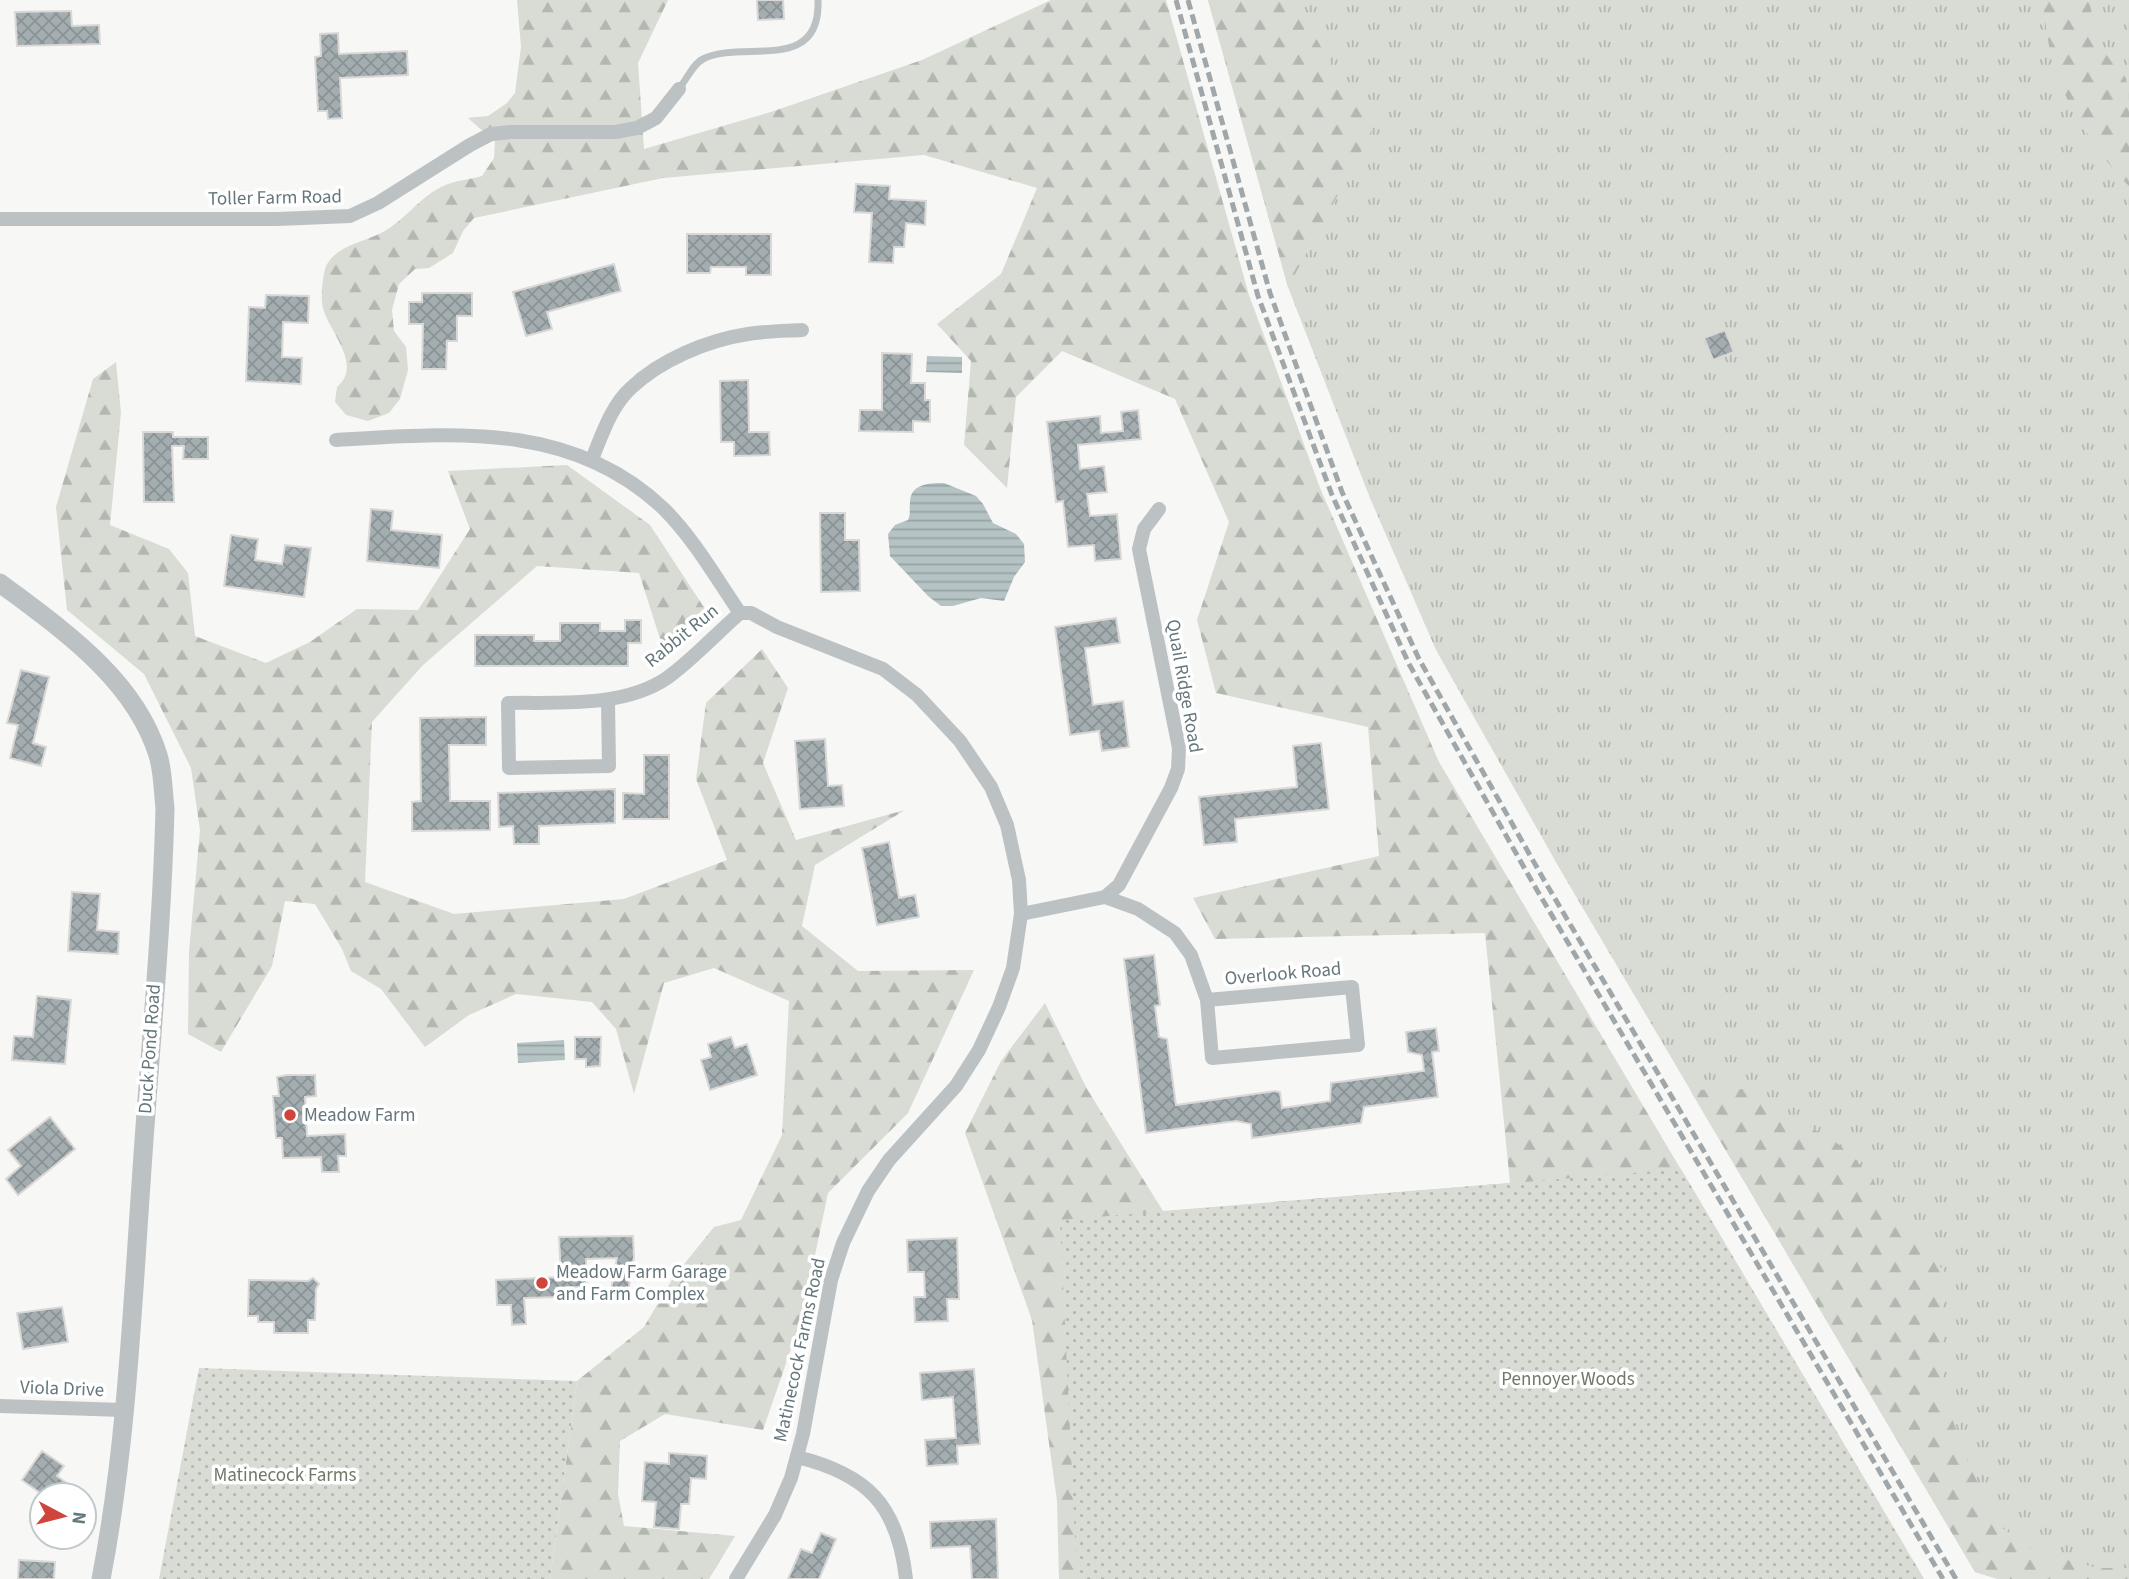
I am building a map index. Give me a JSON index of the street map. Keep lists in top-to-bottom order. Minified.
{"streets":{"street":["Toller Farm Road","Rabbit Run","Quail Ridge Road","Overlook Road","Duck Pond Road","Matinecock Farms Road","Viola Drive"]},"crossings":[["Rabbit Run","Matinecock Farms Road"],["Quail Ridge Road","Overlook Road"],["Duck Pond Road","Viola Drive"]],"parks":["Pennoyer Woods","Matinecock Farms"],"places":["Meadow Farm","Meadow Farm Garage and Farm Complex"],"north":"right"}
